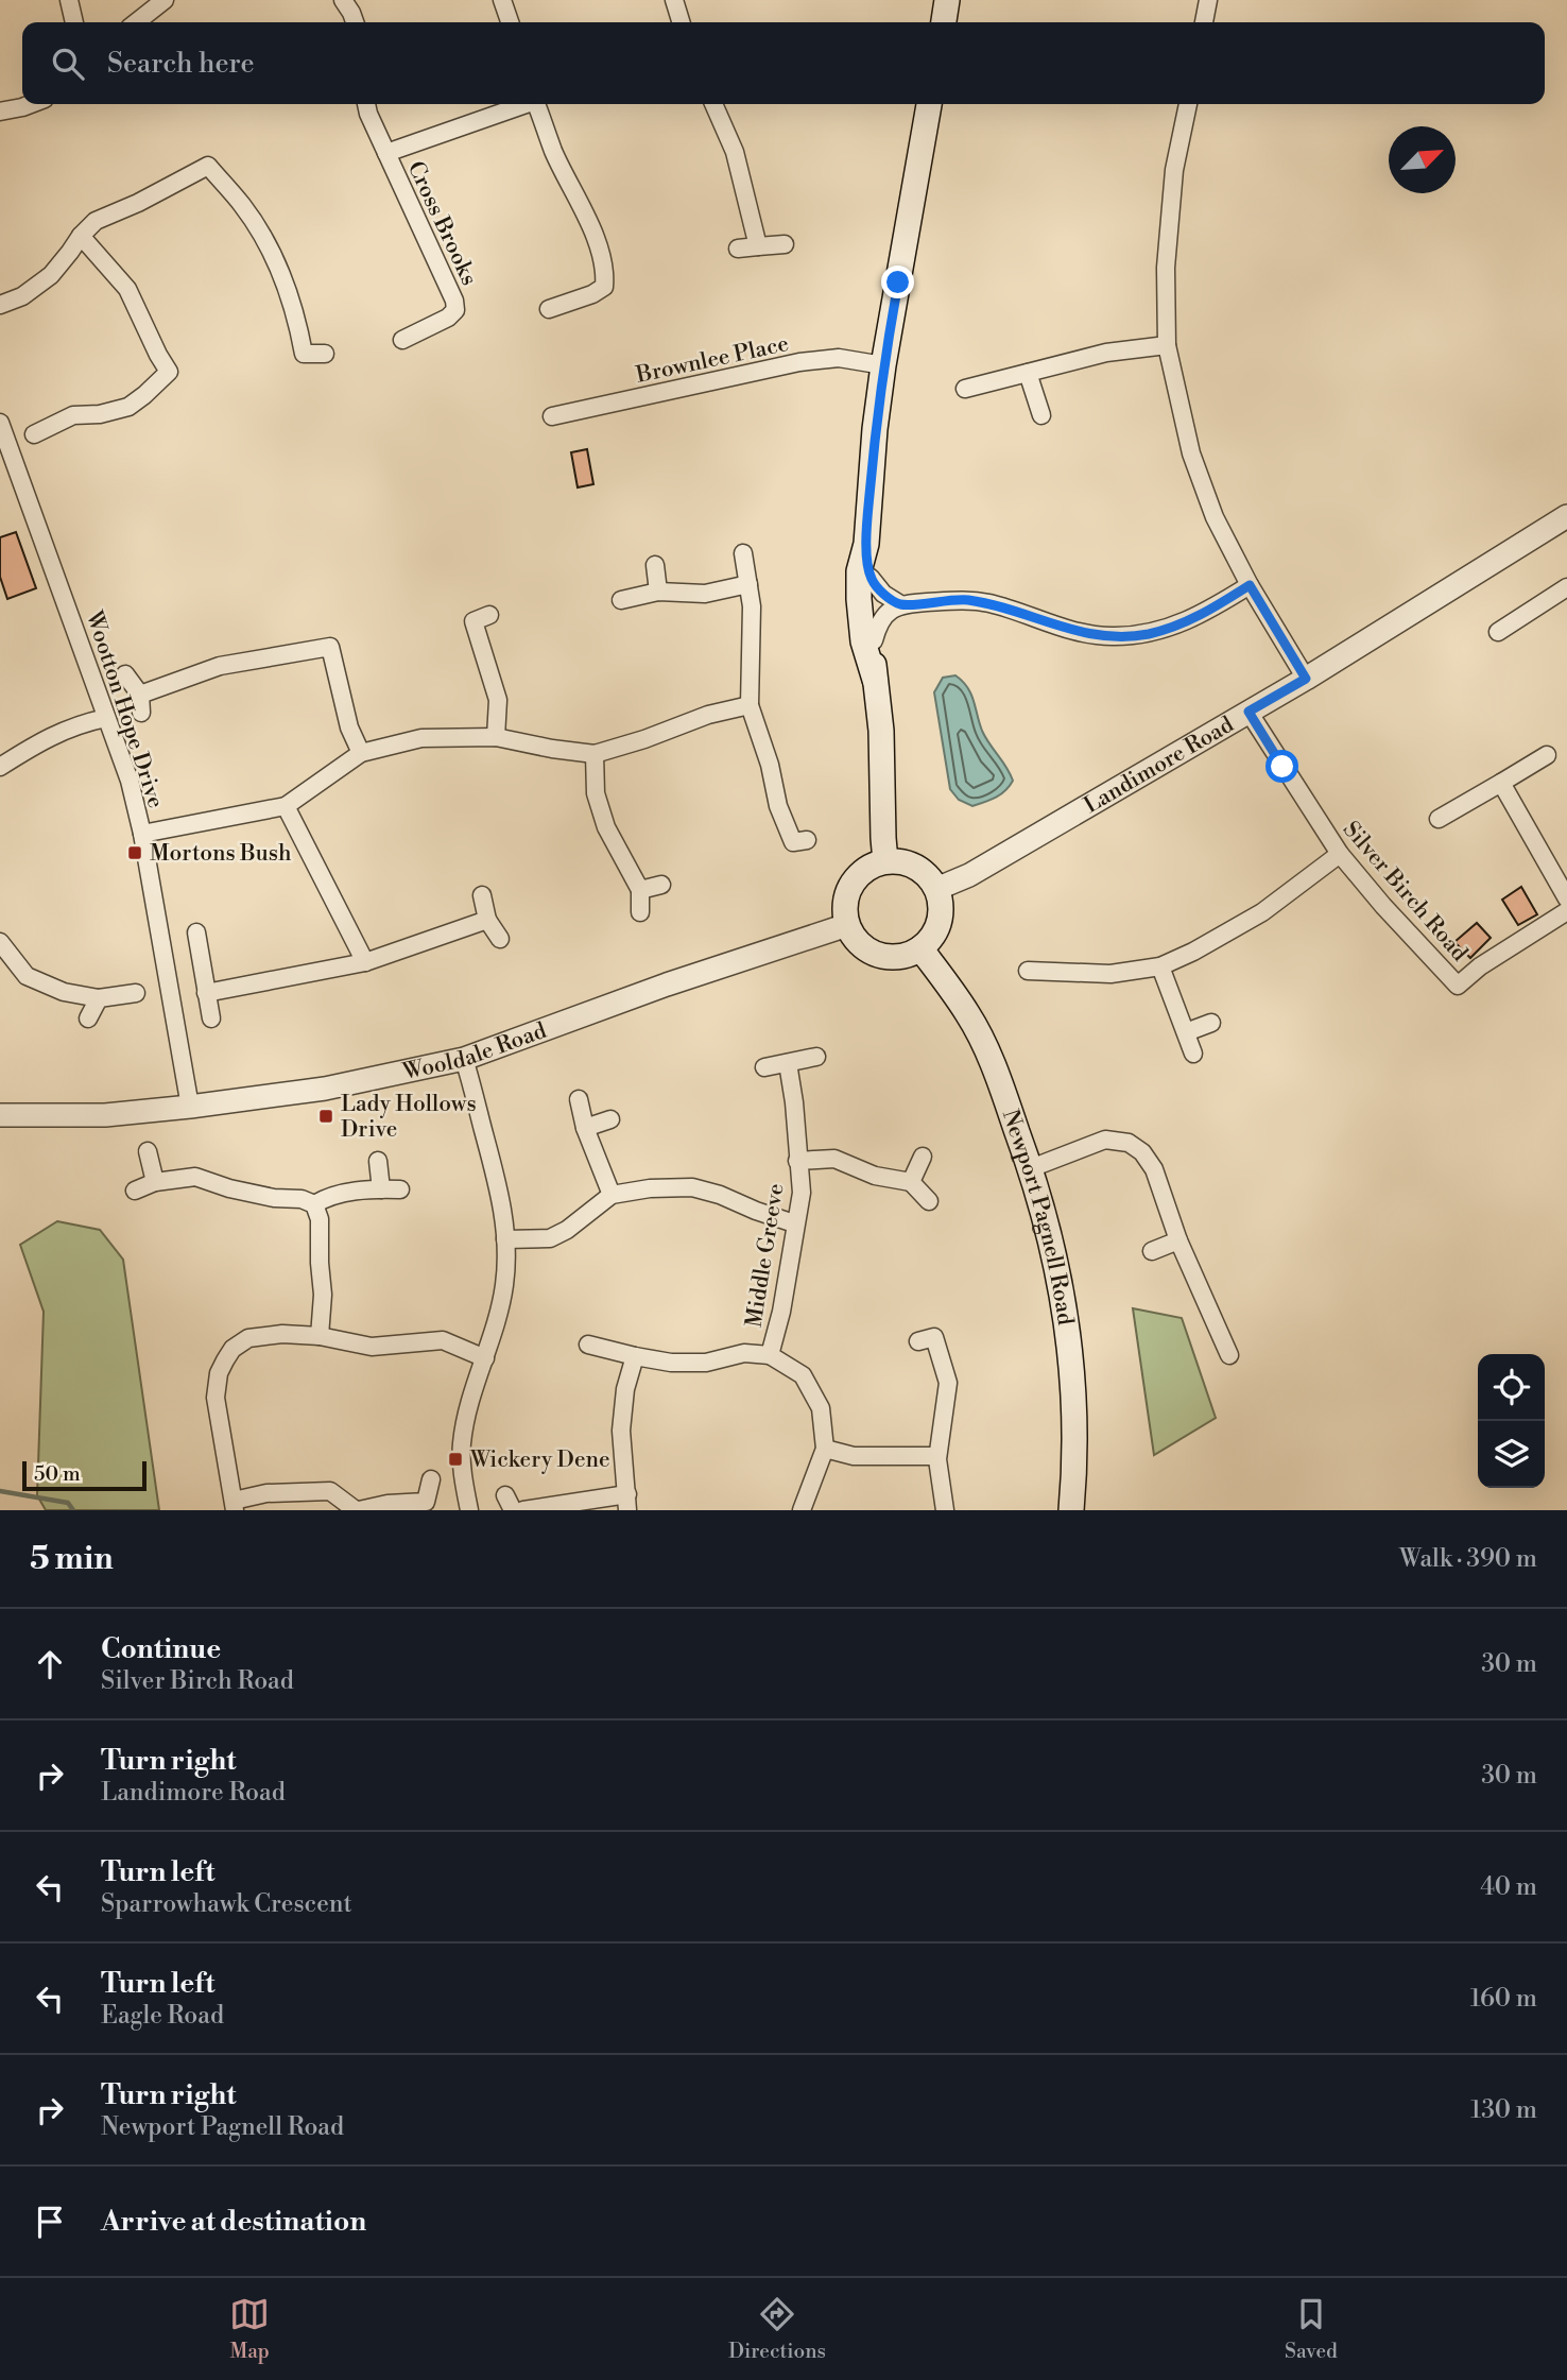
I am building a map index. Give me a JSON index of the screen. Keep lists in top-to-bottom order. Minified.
{"streets":{"main road":["Newport Pagnell Road"],"street":["Cross Brooks","Brownlee Place","Wootton Hope Drive","Landimore Road","Silver Birch Road","Wooldale Road","Middle Greeve"]},"crossings":[["Wootton Hope Drive","Wooldale Road"],["Landimore Road","Silver Birch Road"],["Landimore Road","Wooldale Road"],["Landimore Road","Newport Pagnell Road"],["Wooldale Road","Newport Pagnell Road"]],"places":{"transit":["Mortons Bush","Lady Hollows Drive","Wickery Dene"]},"scale_bar":"50 m","north":"top right","page":{"search":"Search here","scale":"50 m","heading":["5 min","Walk · 390 m"],"list":[["Continue","Silver Birch Road","30 m"],["Turn right","Landimore Road","30 m"],["Turn left","Sparrowhawk Crescent","40 m"],["Turn left","Eagle Road","160 m"],["Turn right","Newport Pagnell Road","130 m"],"Arrive at destination"],"nav":["Map","Directions","Saved"]}}
